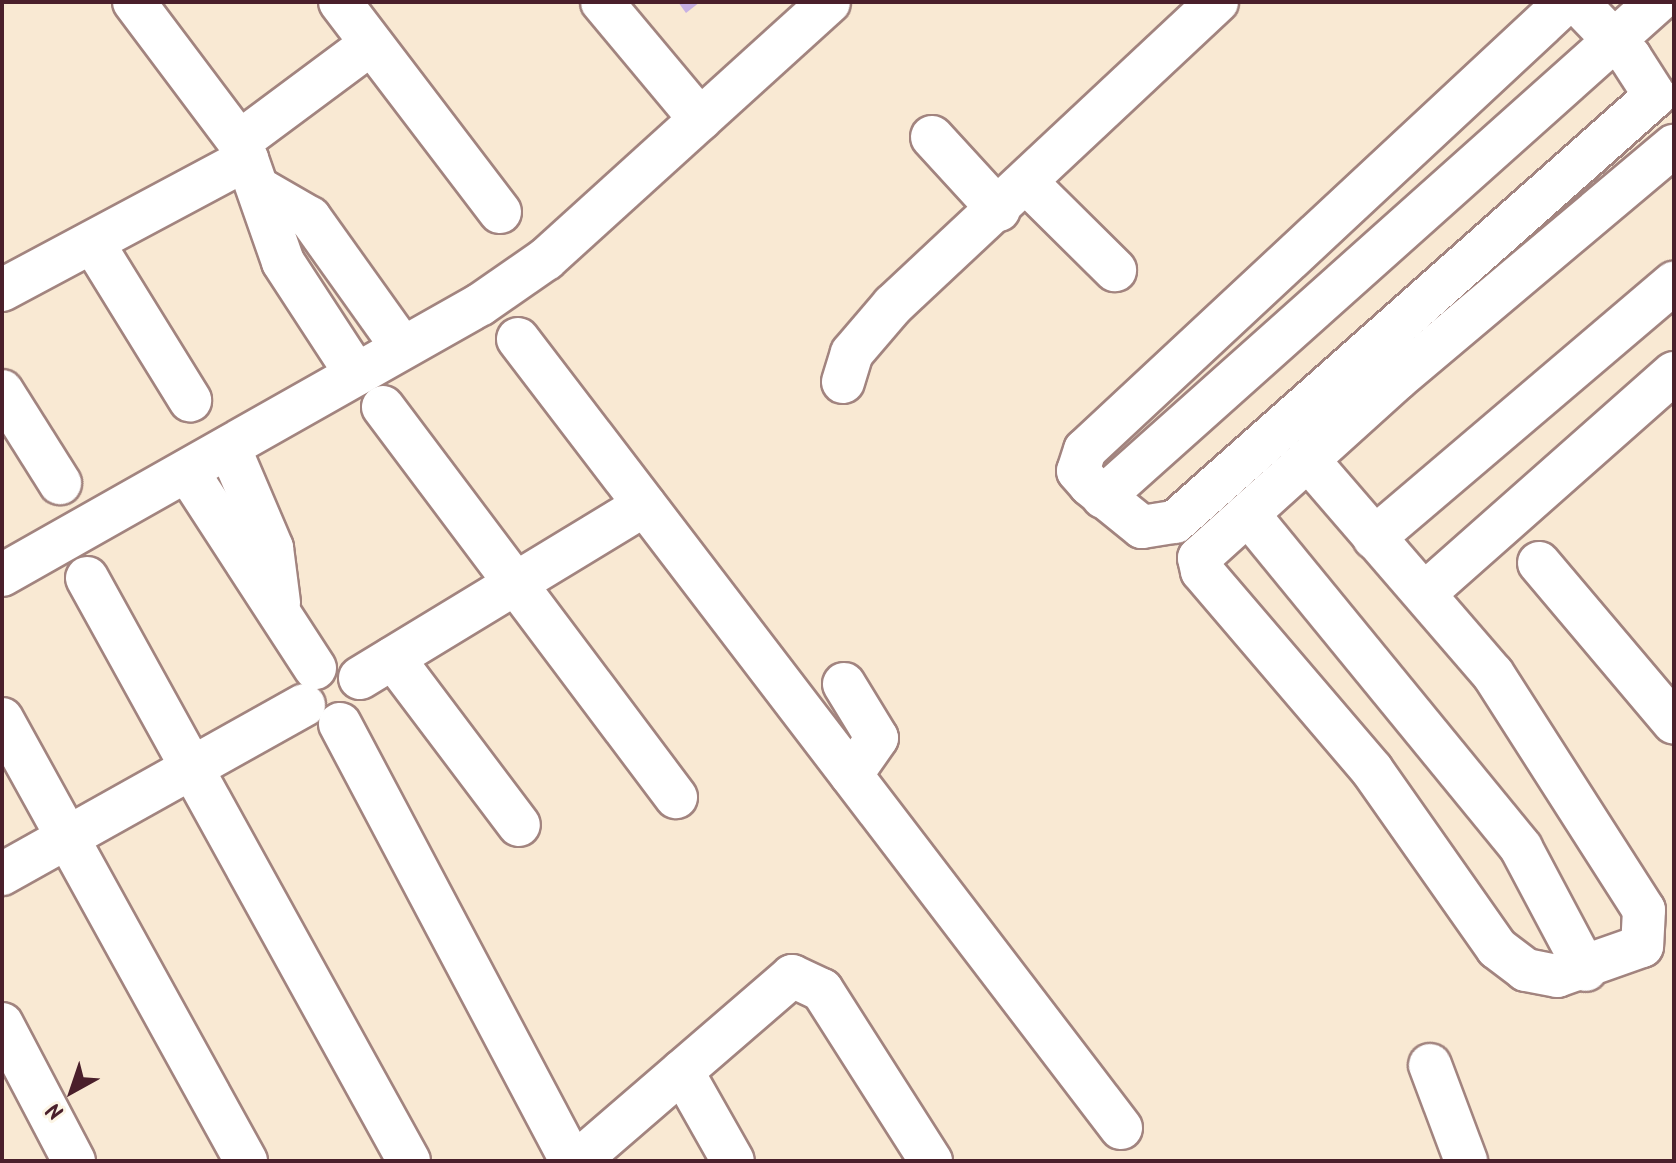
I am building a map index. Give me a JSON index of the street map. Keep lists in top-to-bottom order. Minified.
{"north":"bottom left"}
